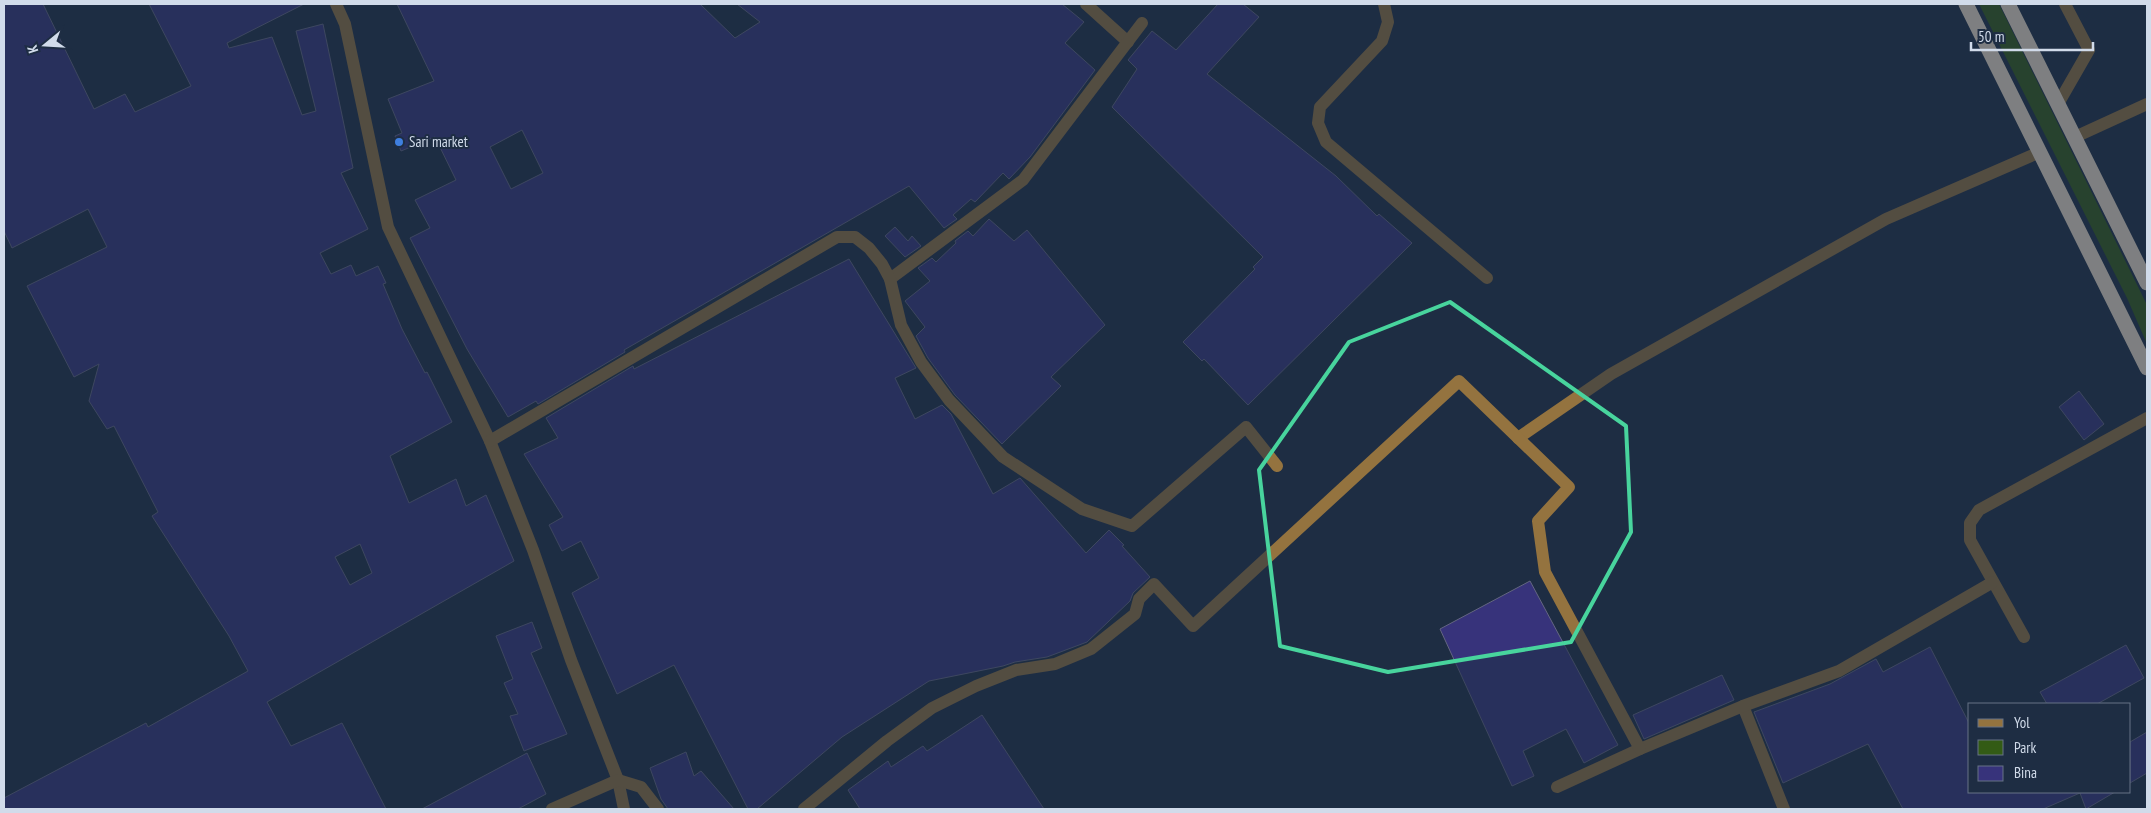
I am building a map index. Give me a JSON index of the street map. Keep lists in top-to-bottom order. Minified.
{"places":["Sari market"],"legend":["Yol","Park","Bina"],"scale_bar":"50 m","north":"left"}
